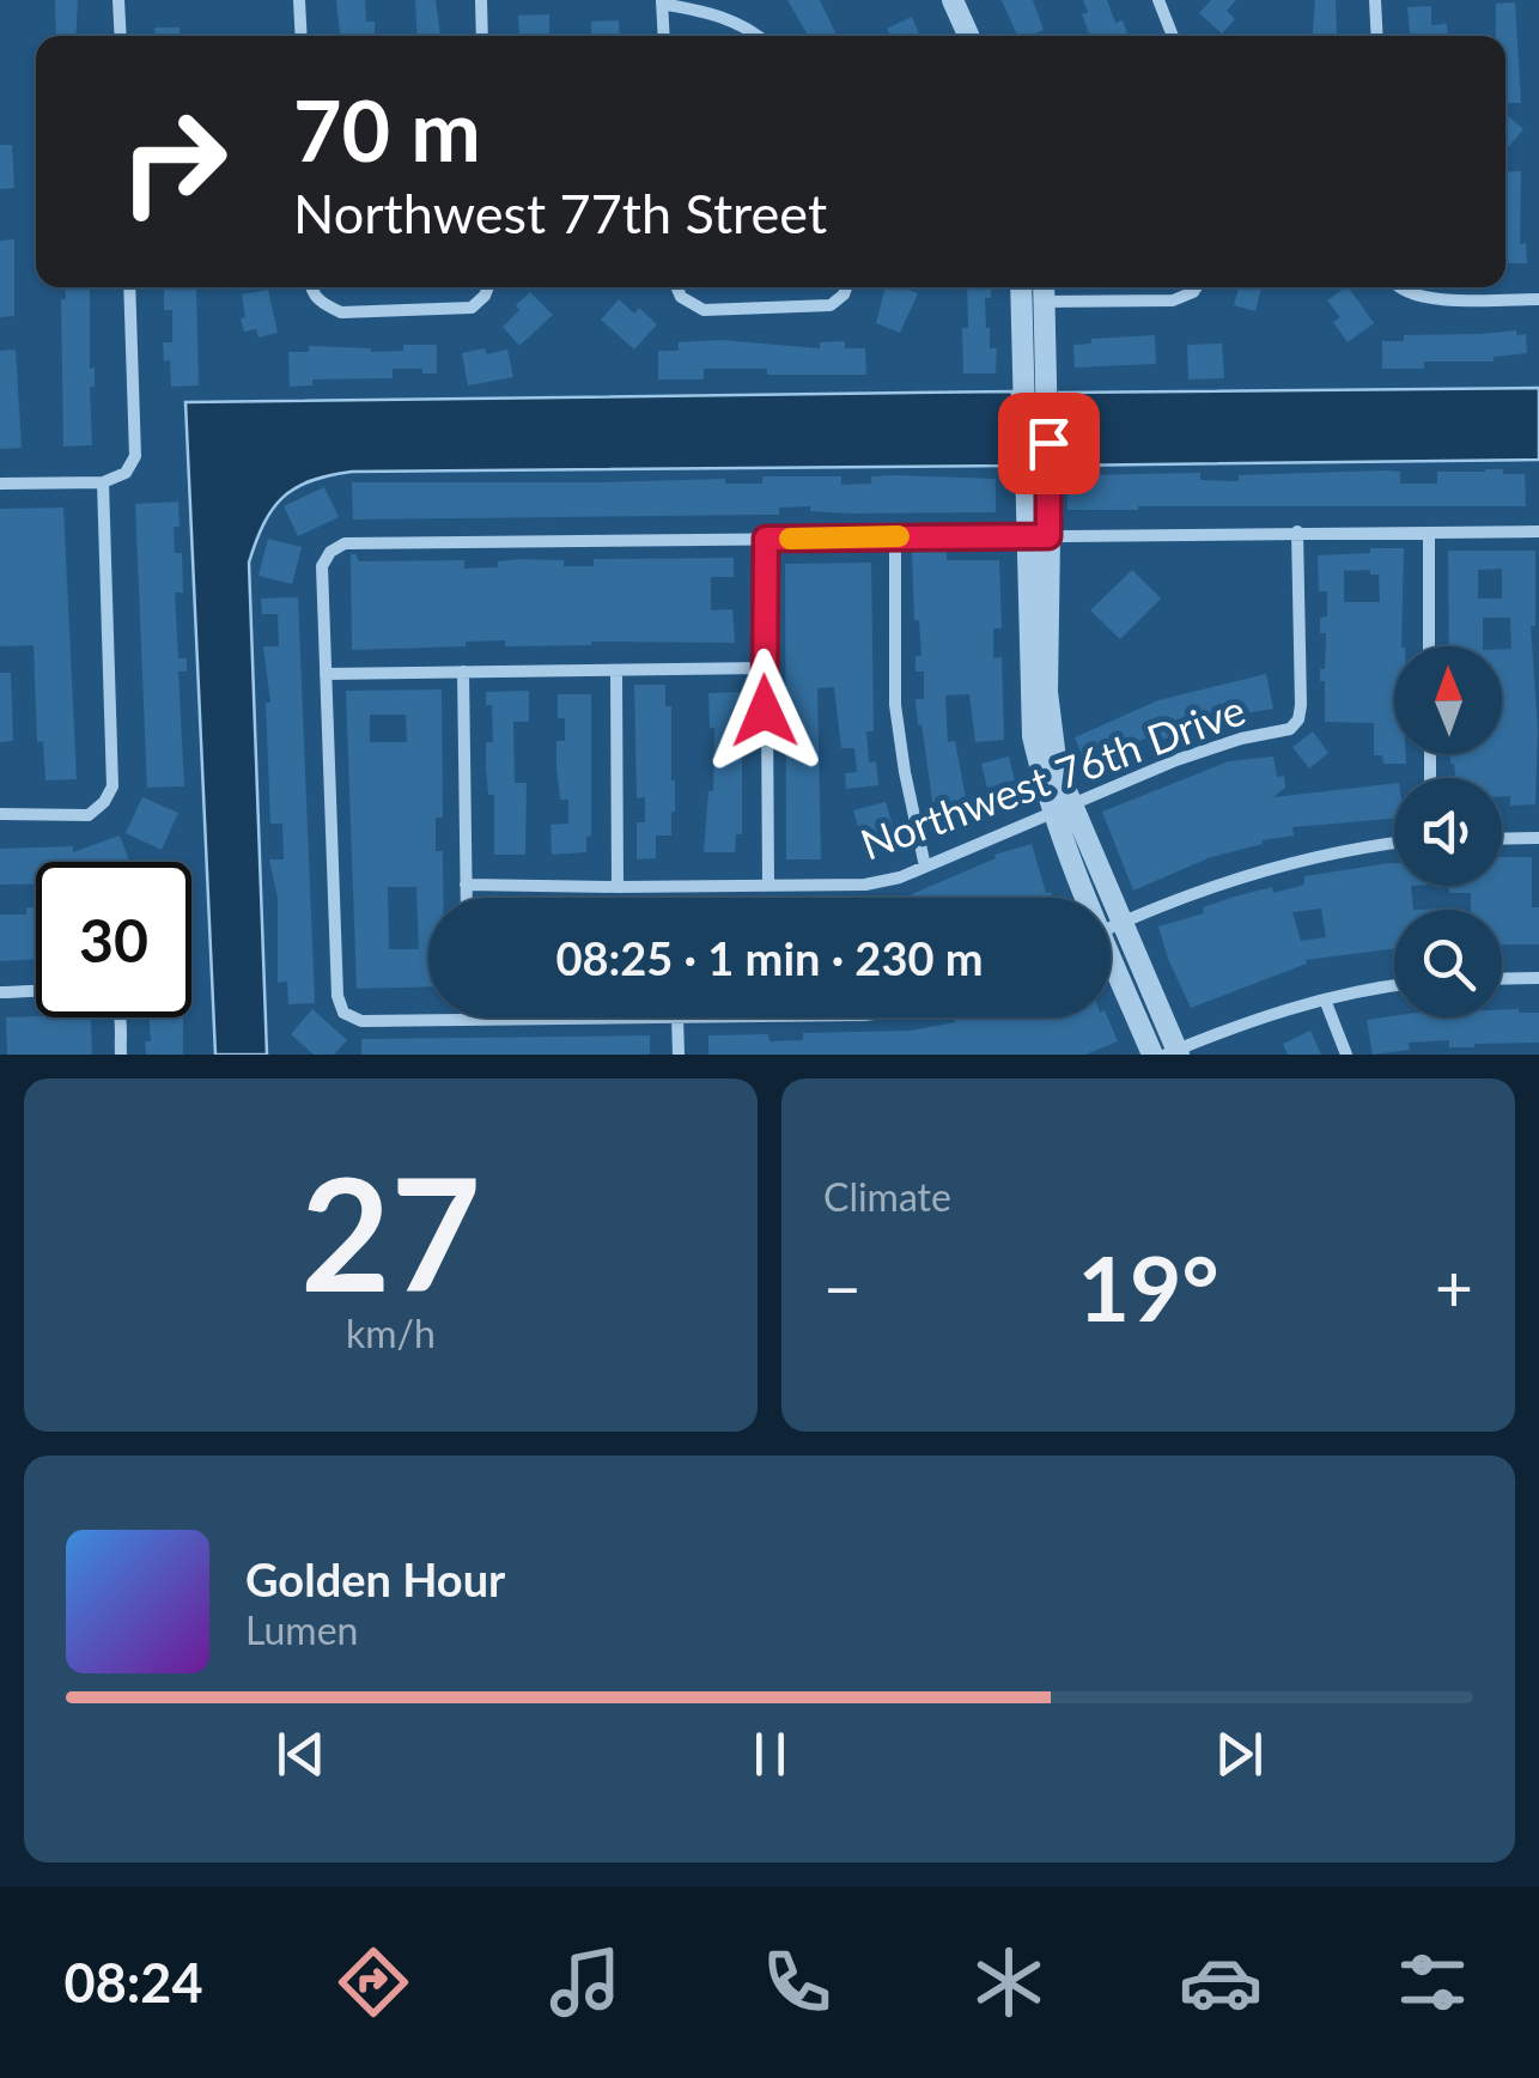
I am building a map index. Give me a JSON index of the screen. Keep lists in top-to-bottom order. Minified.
{"streets":{"street":["Northwest 76th Drive"]},"north":"top","page":{"turn":["70 m","Northwest 77th Street"],"limit":"30","trip":"08:25 · 1 min · 230 m","tile":[["27","km/h"],"Climate"],"heat":["−","19°","+"],"song":["Golden Hour","Lumen"],"tabs":"08:24"}}
